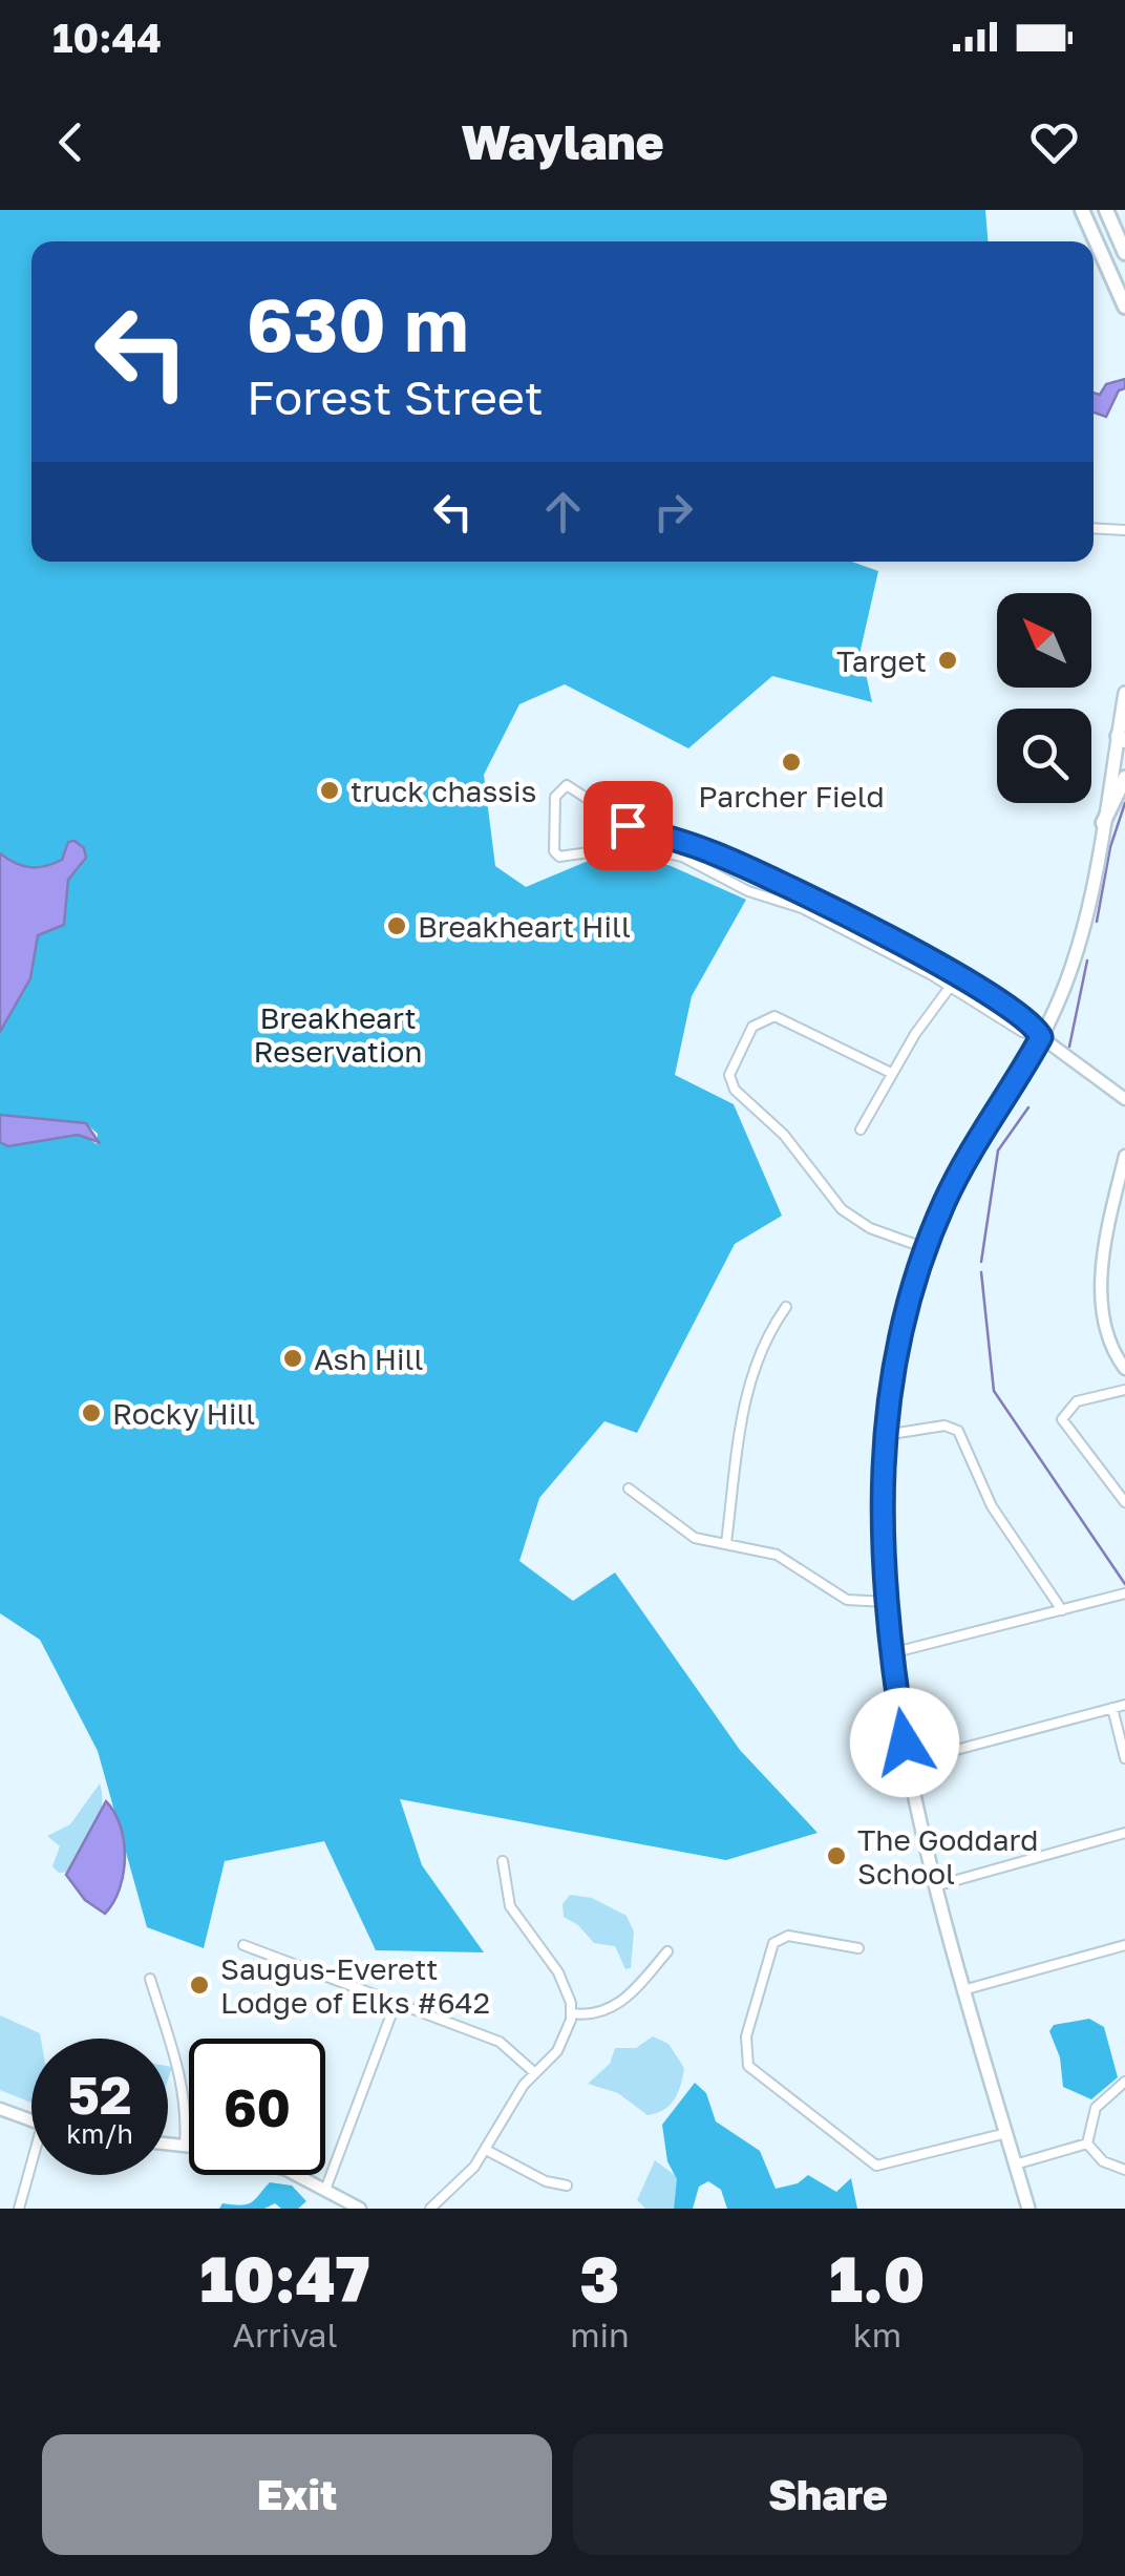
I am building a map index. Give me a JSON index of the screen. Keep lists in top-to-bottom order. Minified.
{"parks":["Breakheart Reservation"],"places":["Target","Parcher Field","truck chassis","Breakheart Hill","Ash Hill","Rocky Hill","The Goddard School","Saugus-Everett Lodge of Elks #642"],"north":"top left","page":{"status":"10:44","header":"Waylane","turn":["630 m","Forest Street"],"speed":"52 km/h","limit":"60","eta":["10:47","Arrival","3","min","1.0","km"],"buttons":["Exit","Share"]}}
